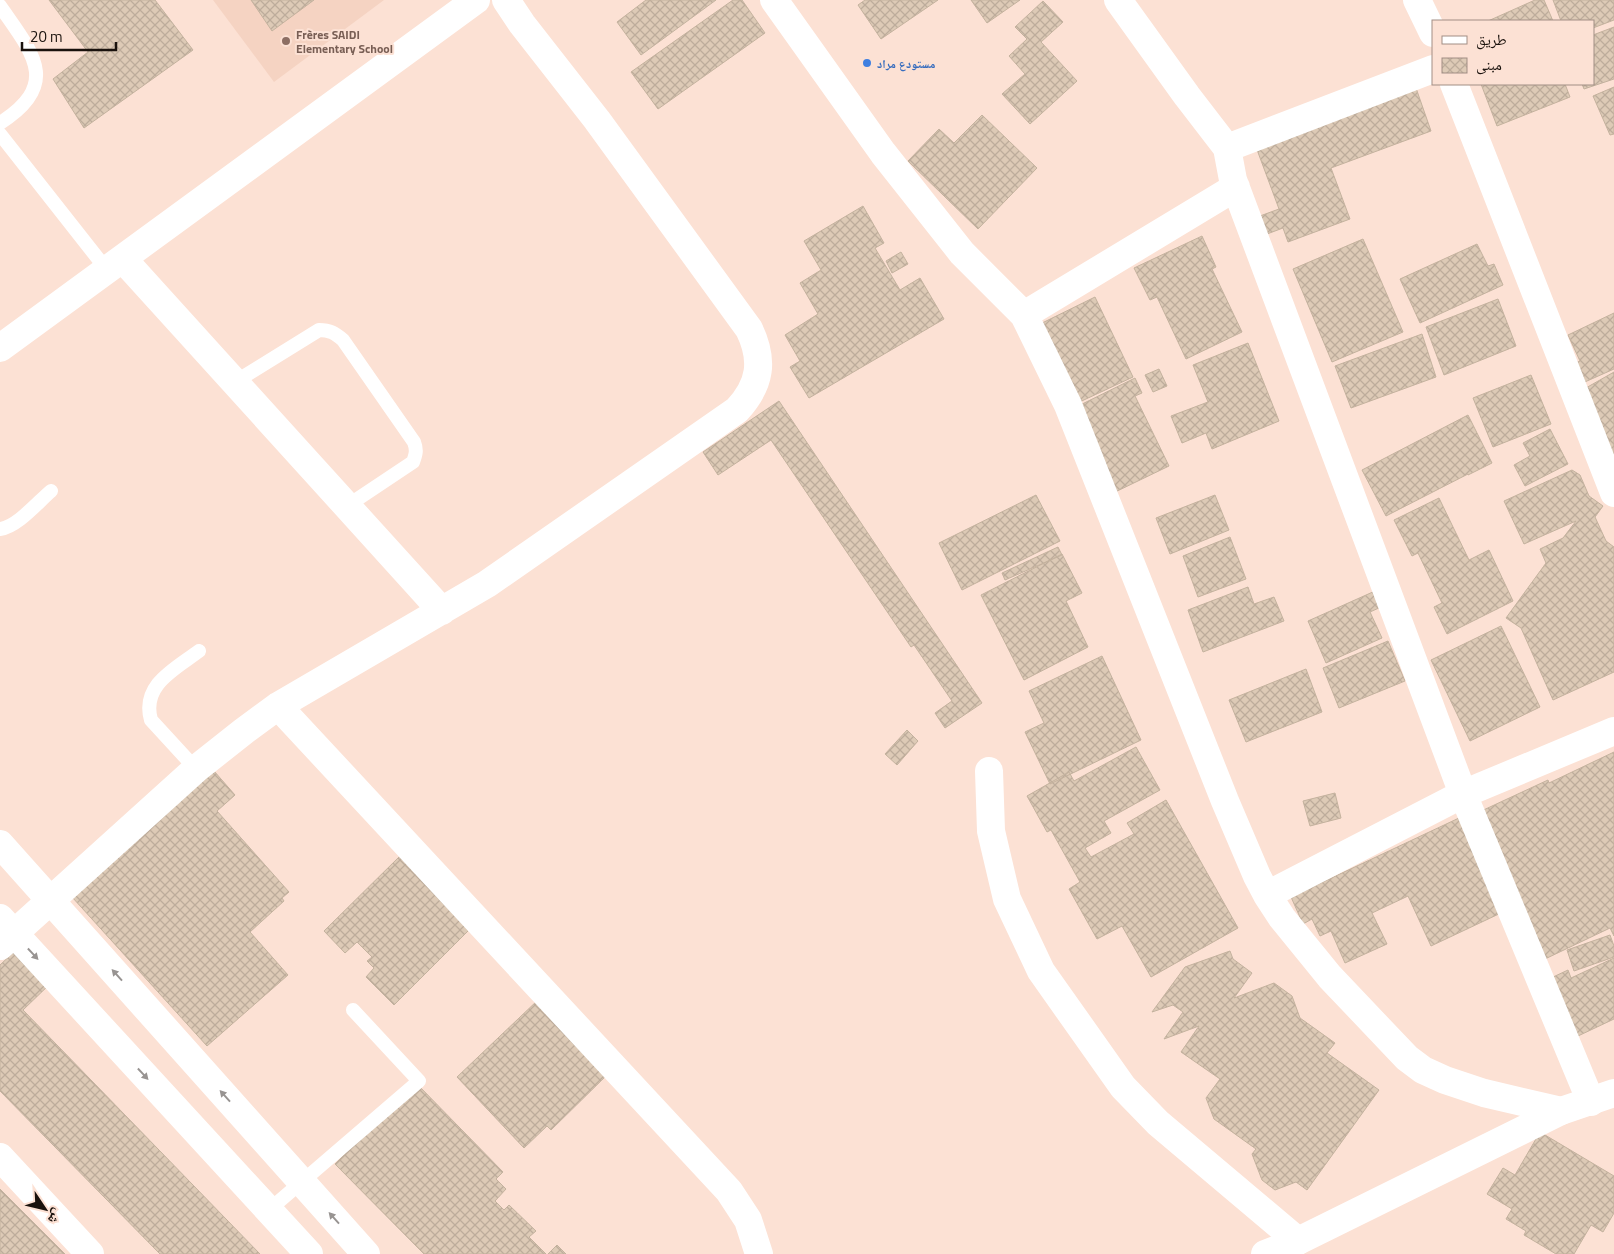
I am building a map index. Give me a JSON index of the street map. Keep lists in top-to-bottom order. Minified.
{"places":["Frères SAIDI Elementary School","مستودع مراد"],"legend":["طريق","مبنى"],"scale_bar":"20 m","north":"bottom right"}
